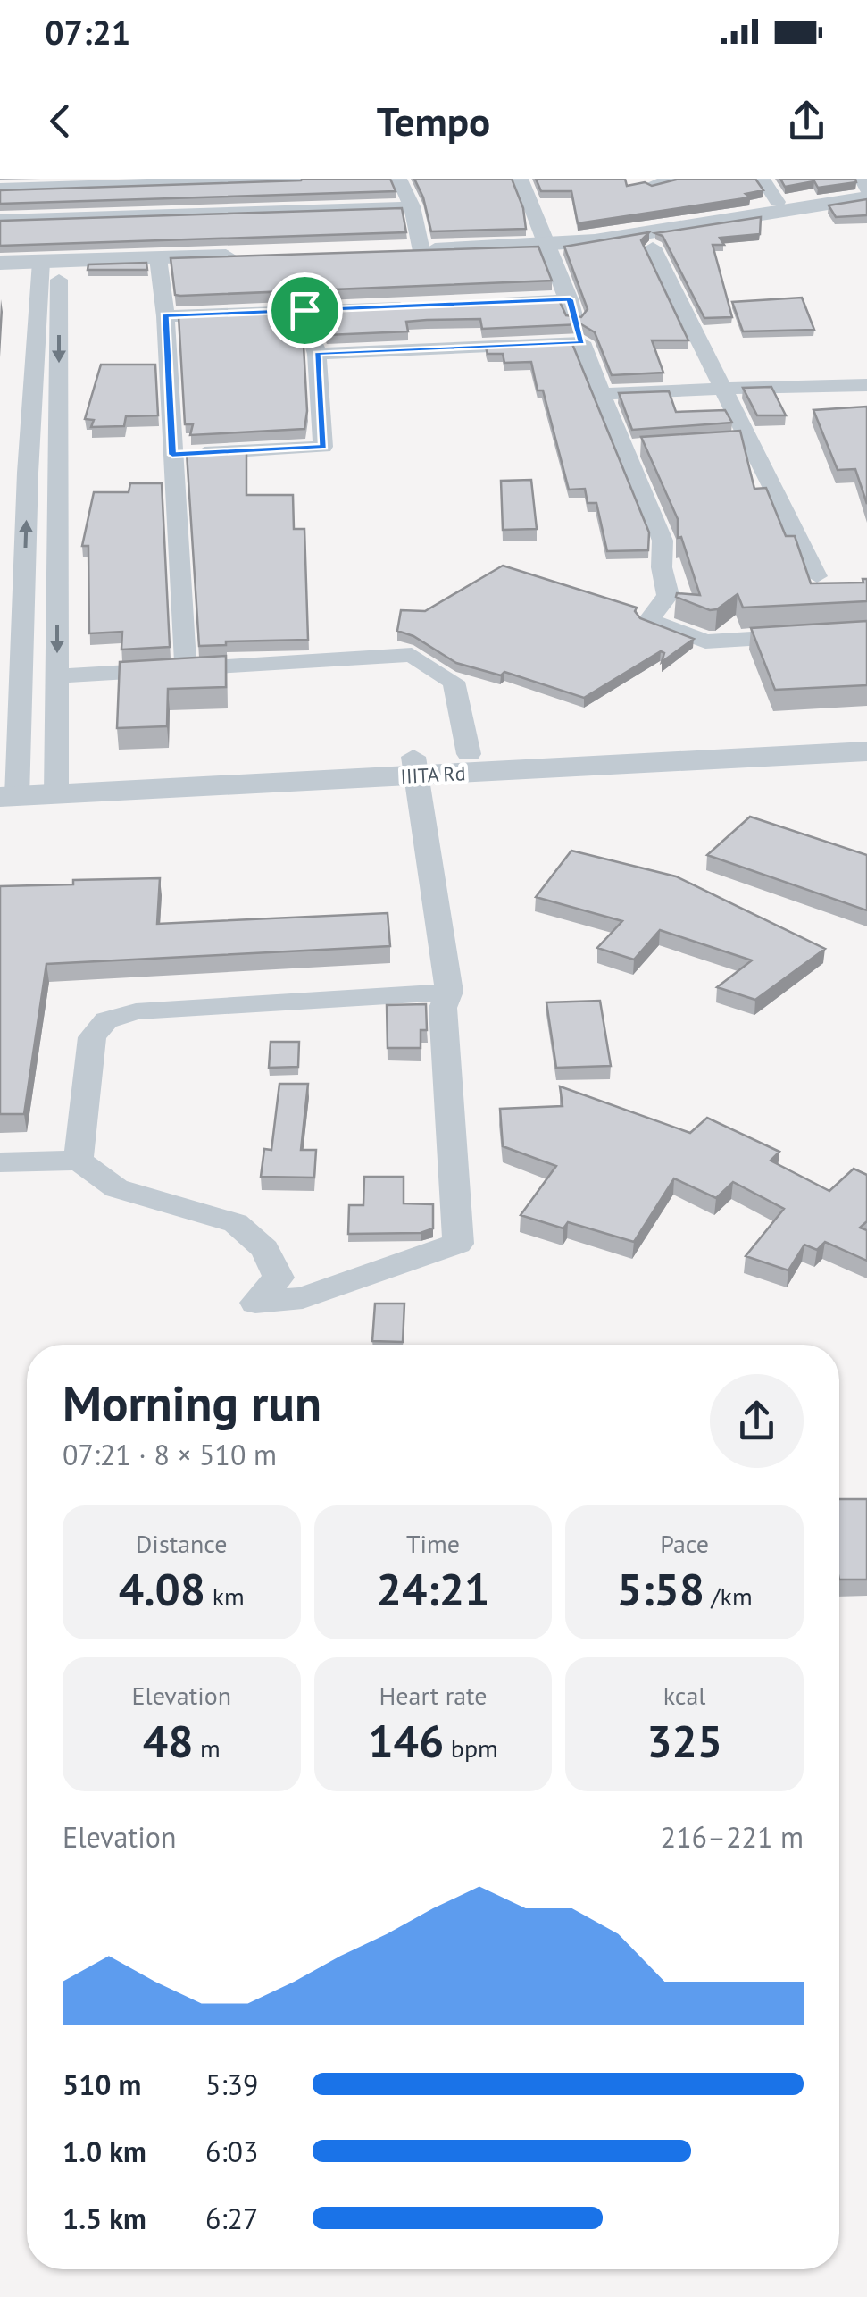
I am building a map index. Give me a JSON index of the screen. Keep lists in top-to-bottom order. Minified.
{"streets":{"street":["IIITA Rd"]},"page":{"status":"07:21","header":"Tempo","heading":["Morning run","07:21 · 8 × 510 m"],"stats":[["Distance","4.08 km"],["Time","24:21"],["Pace","5:58 /km"],["Elevation","48 m"],["Heart rate","146 bpm"],["kcal","325"]],"chart":["Elevation","216–221 m"],"list":[{"name":"510 m","note":"5:39"},{"name":"1.0 km","note":"6:03"},{"name":"1.5 km","note":"6:27"}]}}
